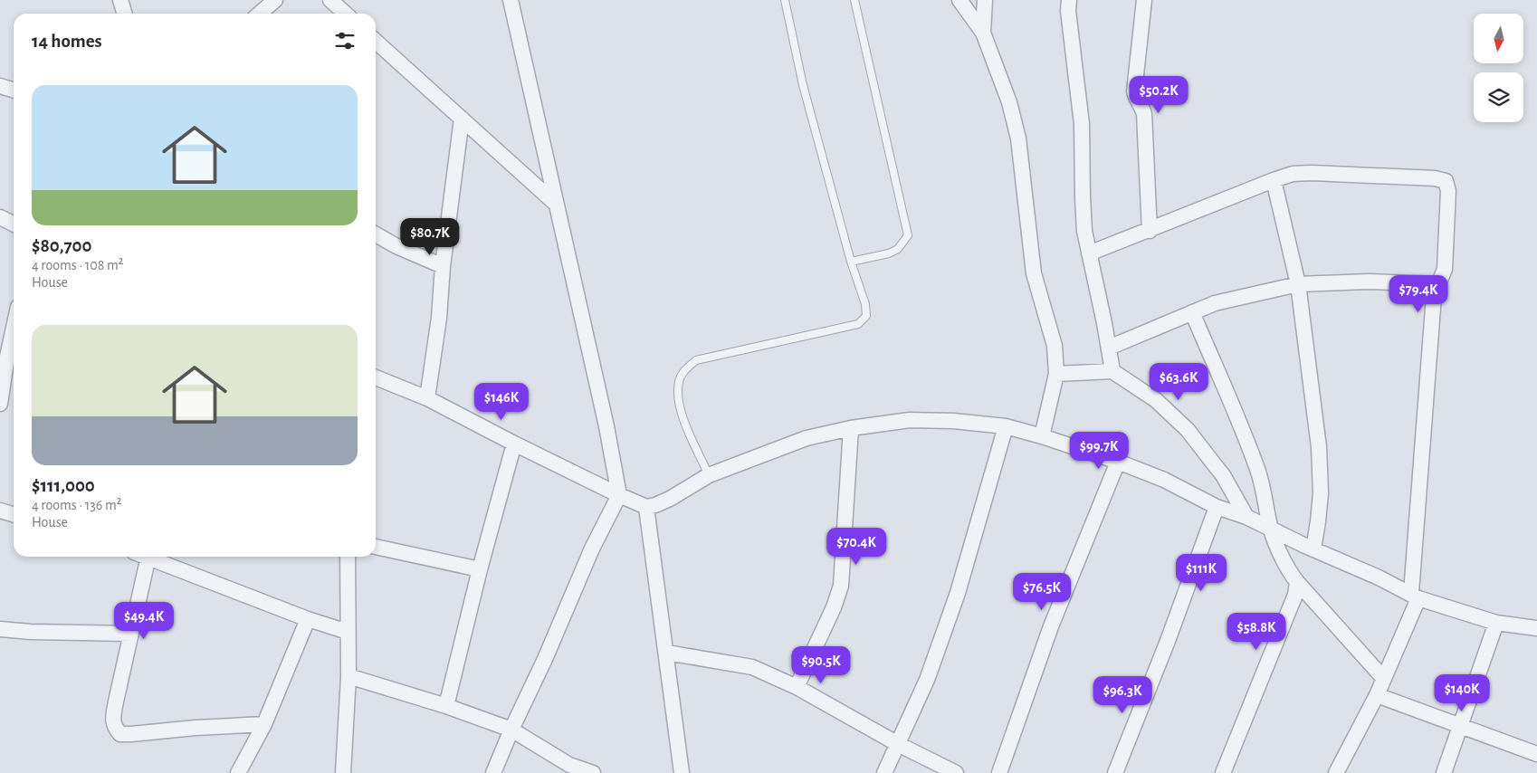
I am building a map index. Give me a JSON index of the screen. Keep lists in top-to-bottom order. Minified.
{"north":"bottom","page":{"heading":"14 homes","list":[{"name":"$80,700","note":"4 rooms · 108 m² · House"},{"name":"$111,000","note":"4 rooms · 136 m² · House"}],"price":["$50.2K","$80.7K","$79.4K","$63.6K","$146K","$99.7K","$70.4K","$111K","$76.5K","$49.4K","$58.8K","$90.5K","$140K","$96.3K"]}}
